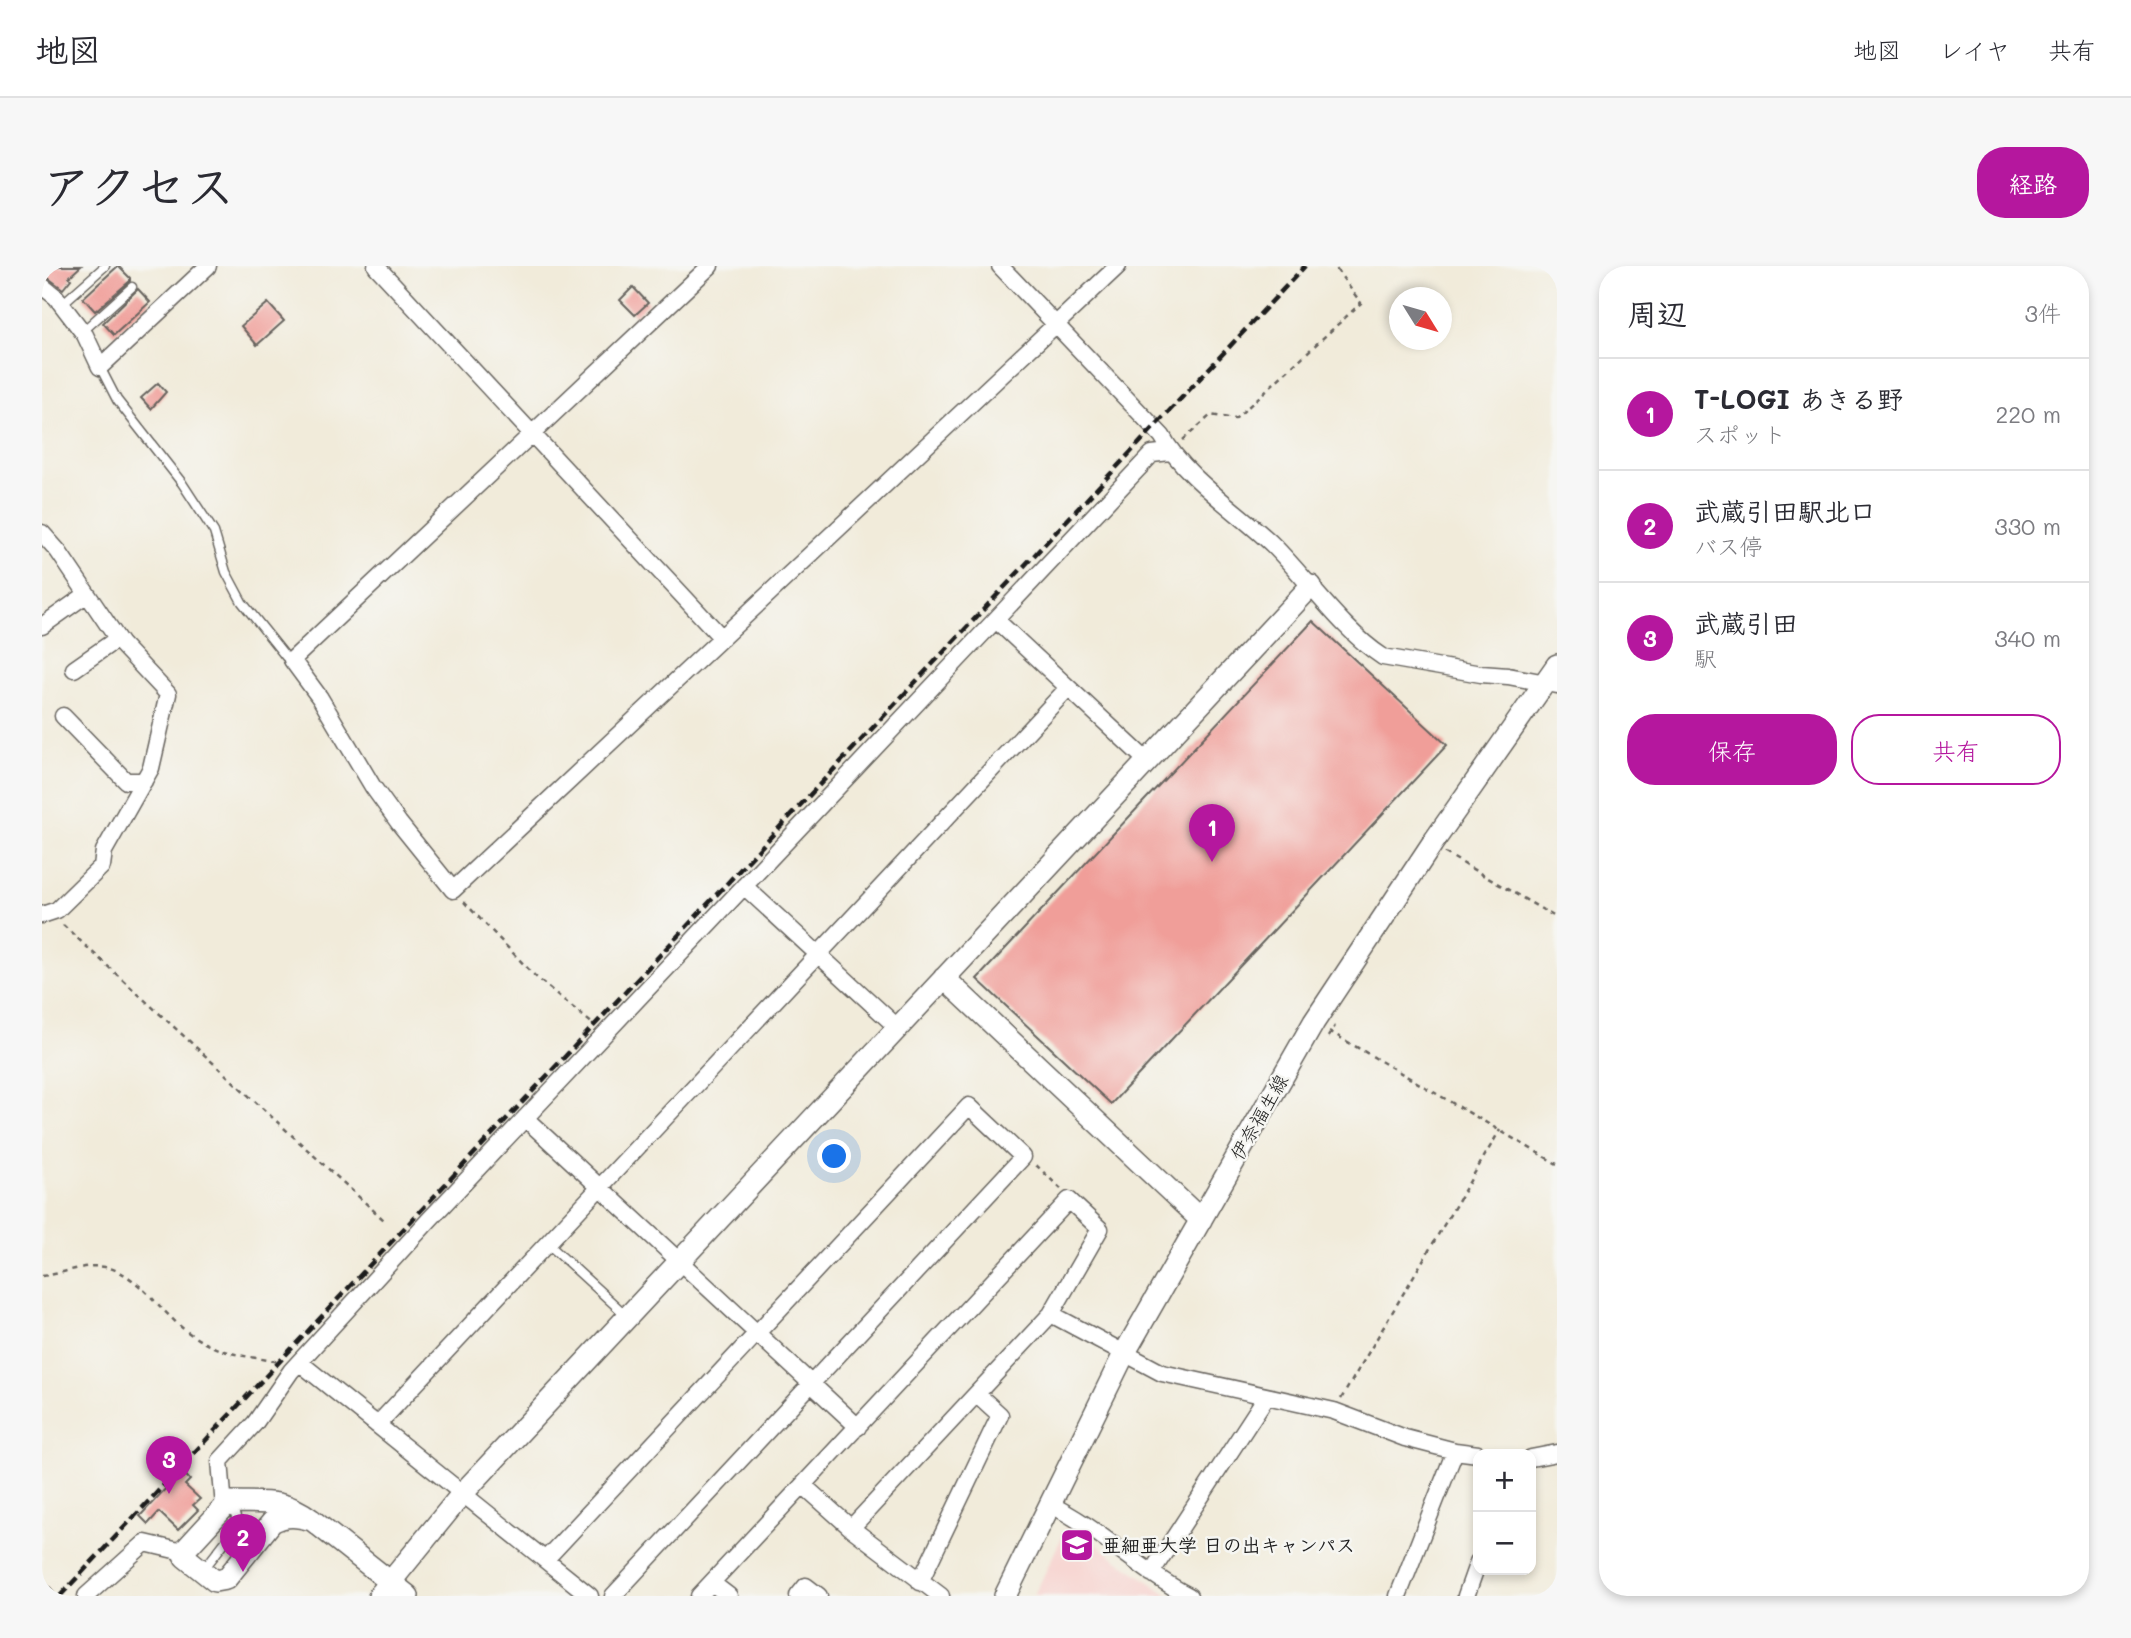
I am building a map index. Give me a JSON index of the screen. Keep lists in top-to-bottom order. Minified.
{"streets":{"street":["伊奈福生線"]},"places":{"school or university":["亜細亜大学 日の出キャンパス"]},"north":"bottom right","page":{"header":"地図","nav":["地図","レイヤ","共有"],"title":"アクセス","buttons":["経路",["保存","共有"]],"heading":["周辺","3件"],"list":[{"mark":"1","name":"T-LOGI あきる野","note":"スポット","value":"220 m"},{"mark":"2","name":"武蔵引田駅北口","note":"バス停","value":"330 m"},{"mark":"3","name":"武蔵引田","note":"駅","value":"340 m"}],"pins":["1","3","2"],"map_buttons":["+","−"]}}
